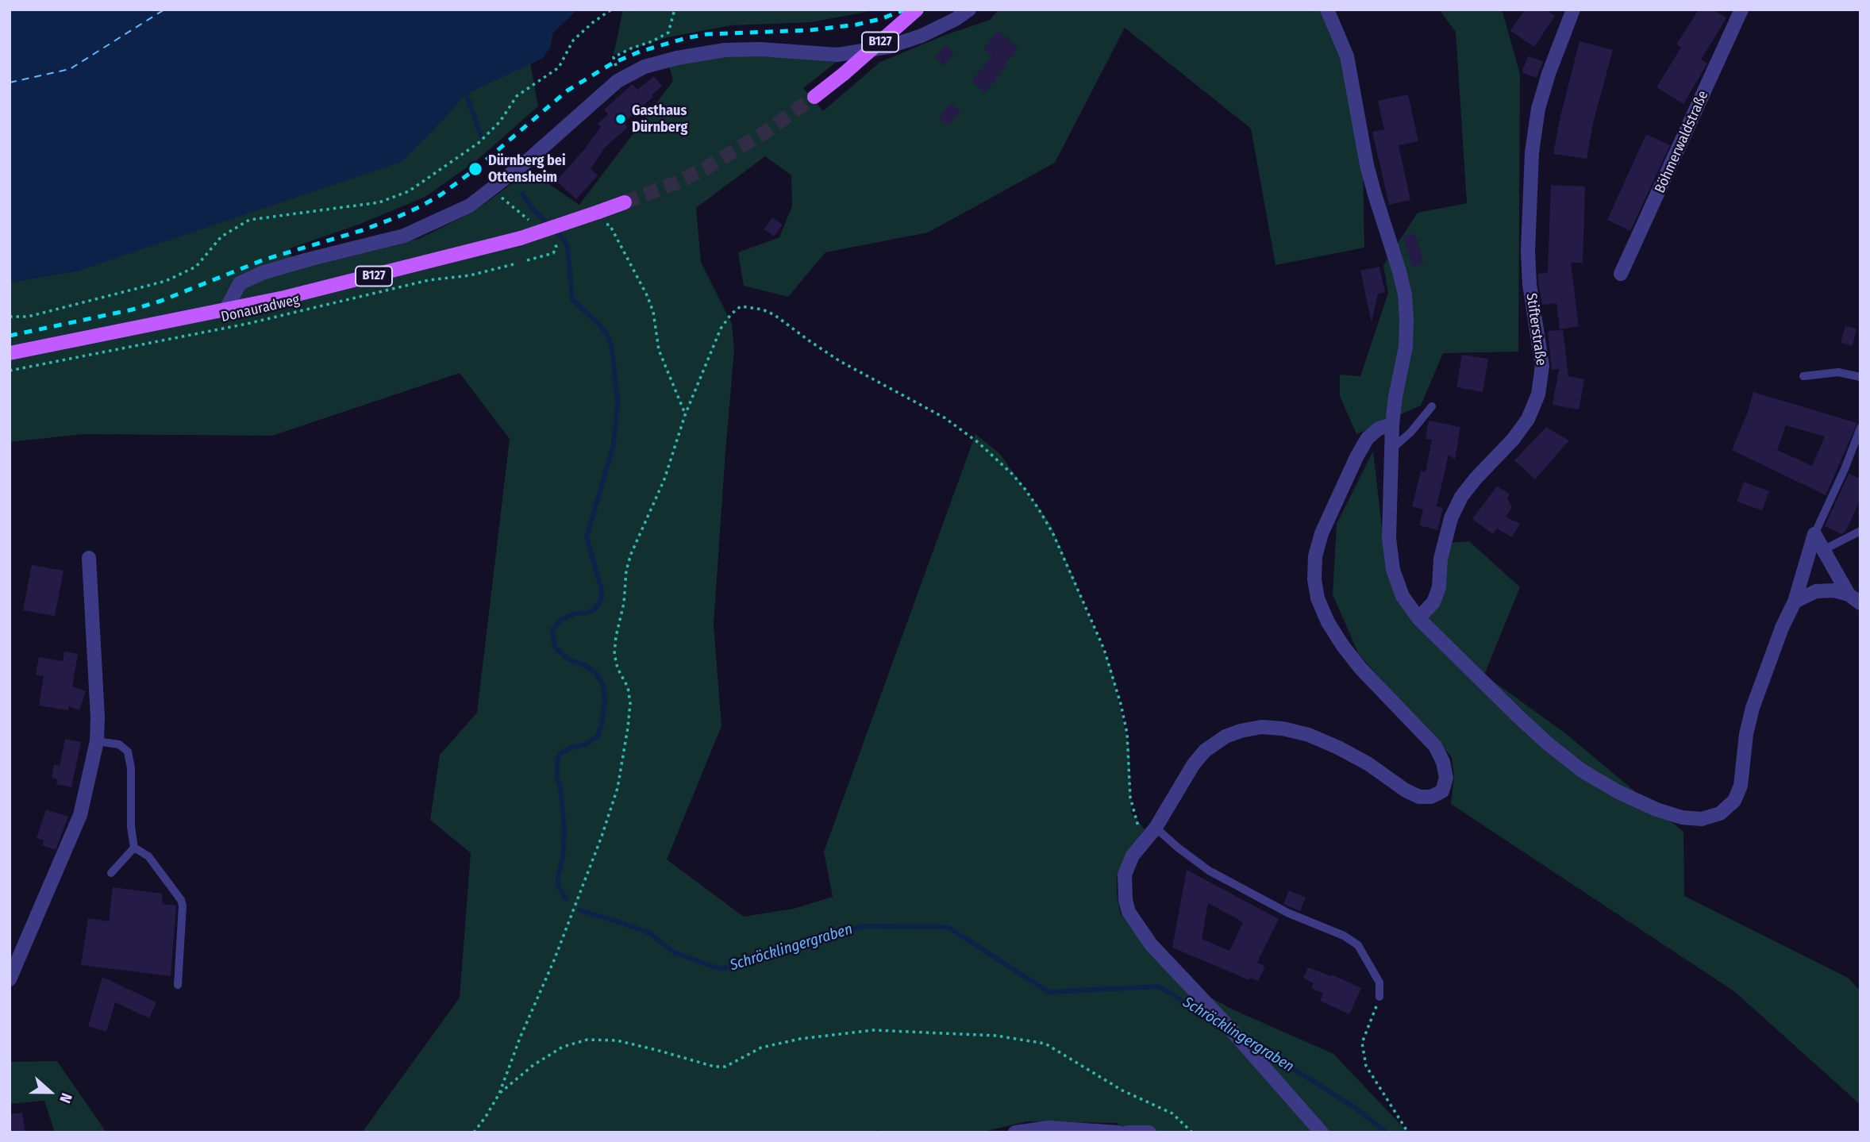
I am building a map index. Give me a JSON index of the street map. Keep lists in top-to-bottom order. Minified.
{"streets":{"main road":["B127"],"street":["Böhmerwaldstraße","Stifterstraße"],"path":["Donauradweg"]},"water":["Schröcklingergraben"],"places":["Gasthaus Dürnberg","Dürnberg bei Ottensheim"],"north":"right"}
